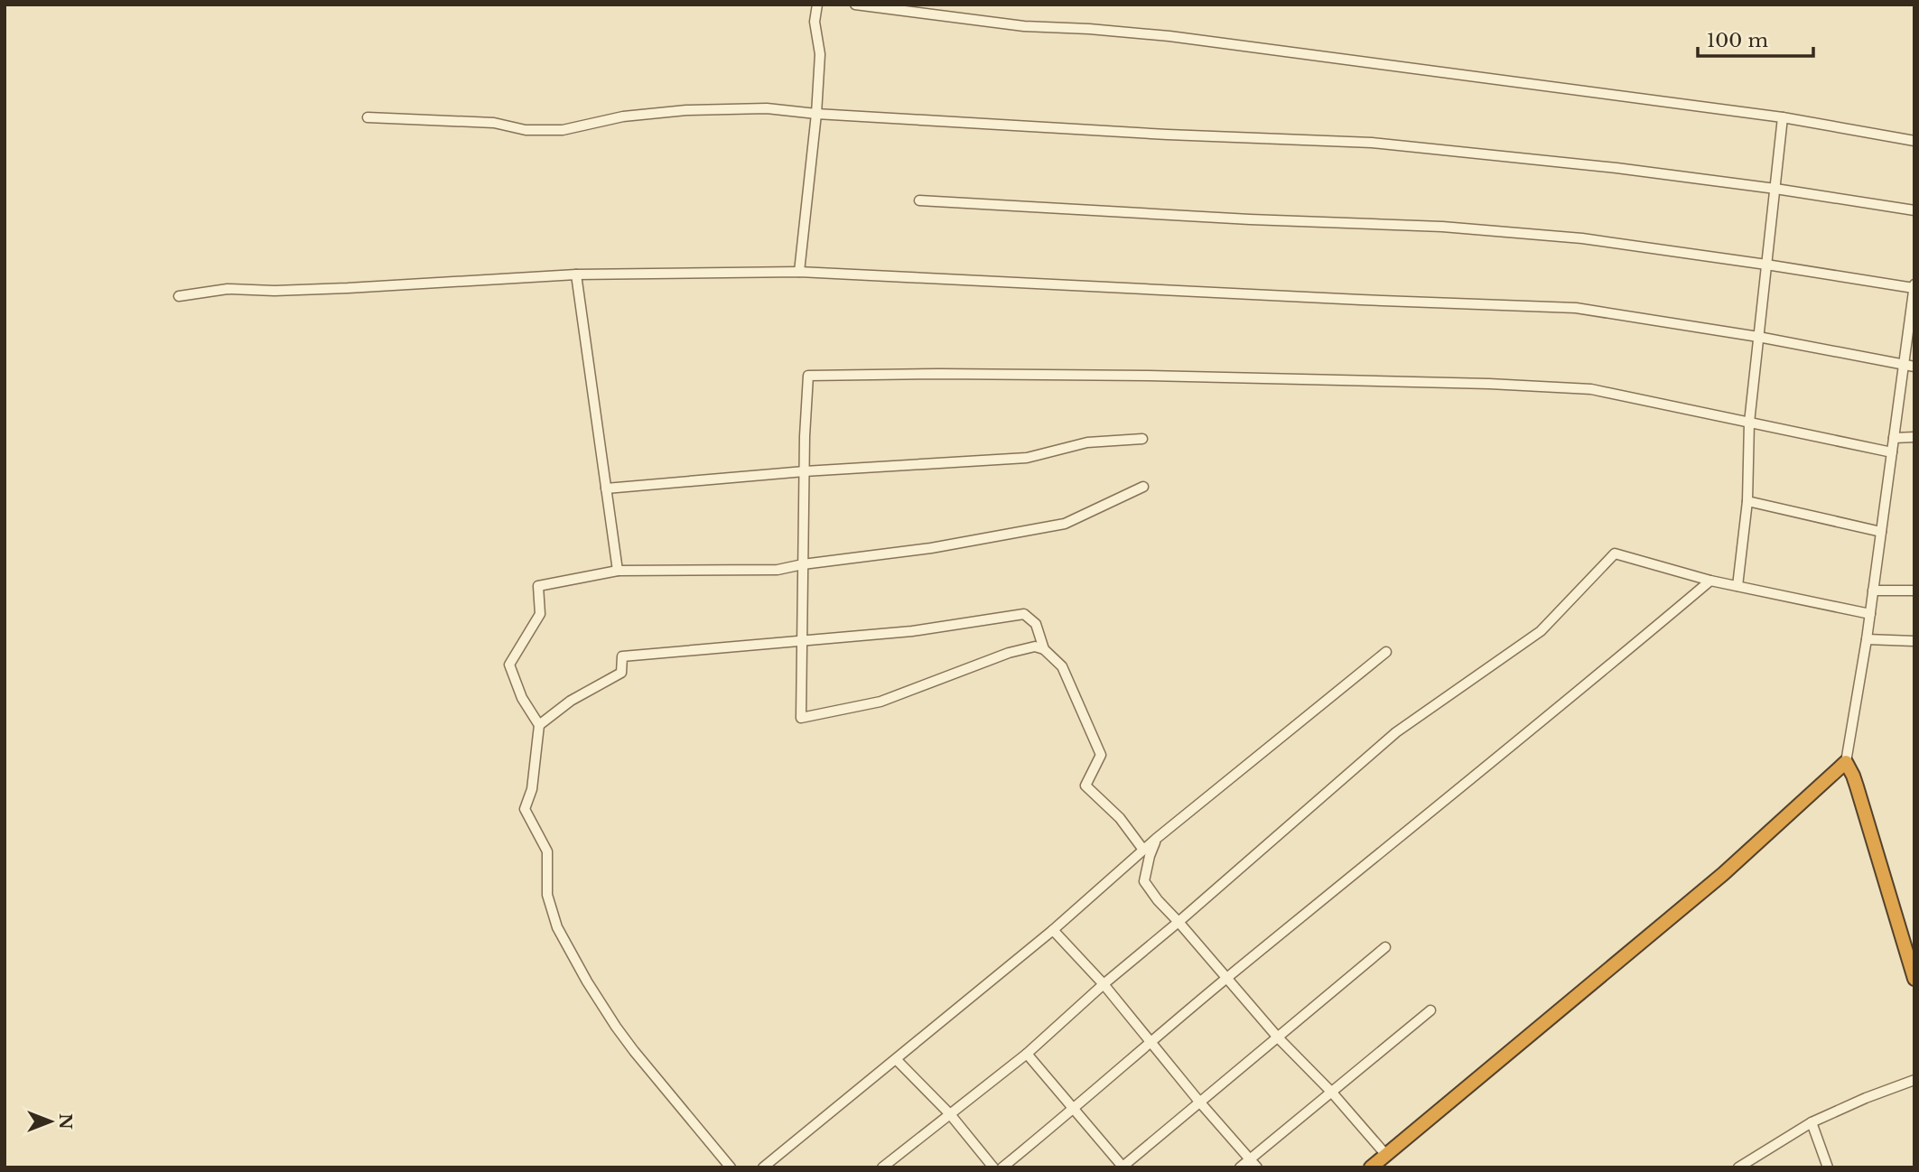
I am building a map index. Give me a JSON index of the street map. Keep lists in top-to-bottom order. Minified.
{"scale_bar":"100 m","north":"right"}
